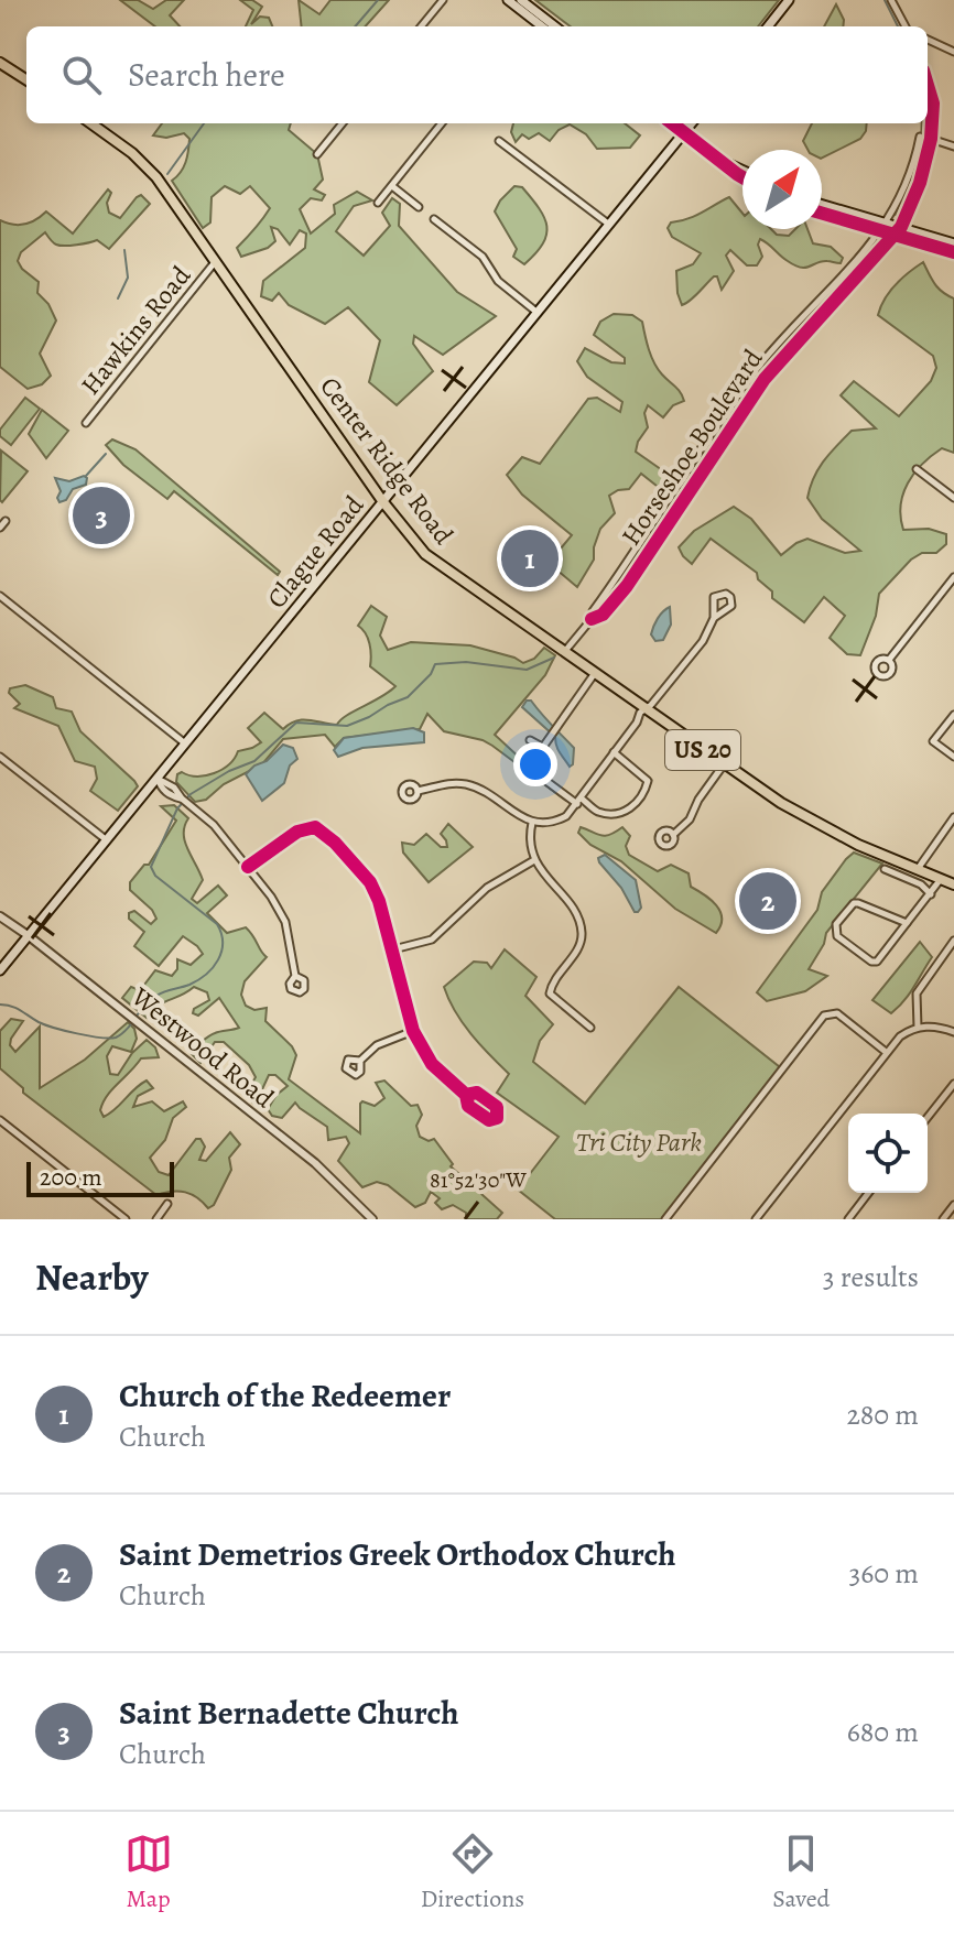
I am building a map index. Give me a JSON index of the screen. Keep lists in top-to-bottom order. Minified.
{"streets":{"main road":["Center Ridge Road","Clague Road","US 20"],"street":["Hawkins Road","Horseshoe Boulevard","Westwood Road"]},"crossings":[["Hawkins Road","Center Ridge Road"],["Horseshoe Boulevard","Center Ridge Road"],["Center Ridge Road","Clague Road"],["Clague Road","Westwood Road"]],"parks":["Tri City Park"],"scale_bar":"200 m","north":"top right","page":{"search":"Search here","pins":["3","1","2"],"scale":"200 m","heading":["Nearby","3 results"],"list":[{"mark":"1","name":"Church of the Redeemer","note":"Church","value":"280 m"},{"mark":"2","name":"Saint Demetrios Greek Orthodox Church","note":"Church","value":"360 m"},{"mark":"3","name":"Saint Bernadette Church","note":"Church","value":"680 m"}],"nav":["Map","Directions","Saved"]},"coordinates":["81°52'30\"W"]}
